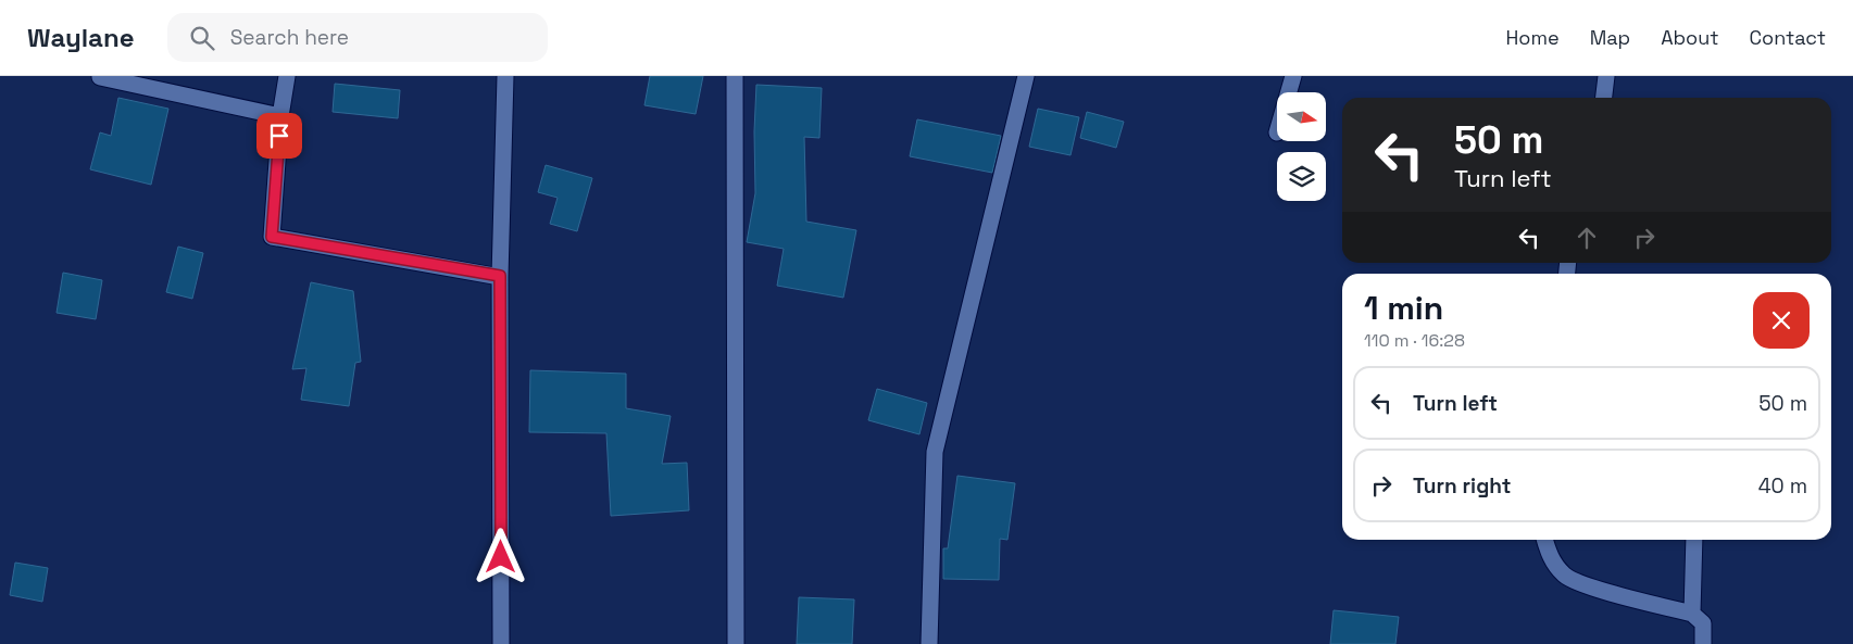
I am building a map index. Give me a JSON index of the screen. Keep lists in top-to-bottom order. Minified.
{"north":"right","page":{"header":"Waylane","search":"Search here","nav":["Home","Map","About","Contact"],"turn":["50 m","Turn left"],"heading":["1 min","110 m · 16:28"],"list":[{"name":"Turn left","value":"50 m"},{"name":"Turn right","value":"40 m"}]}}
